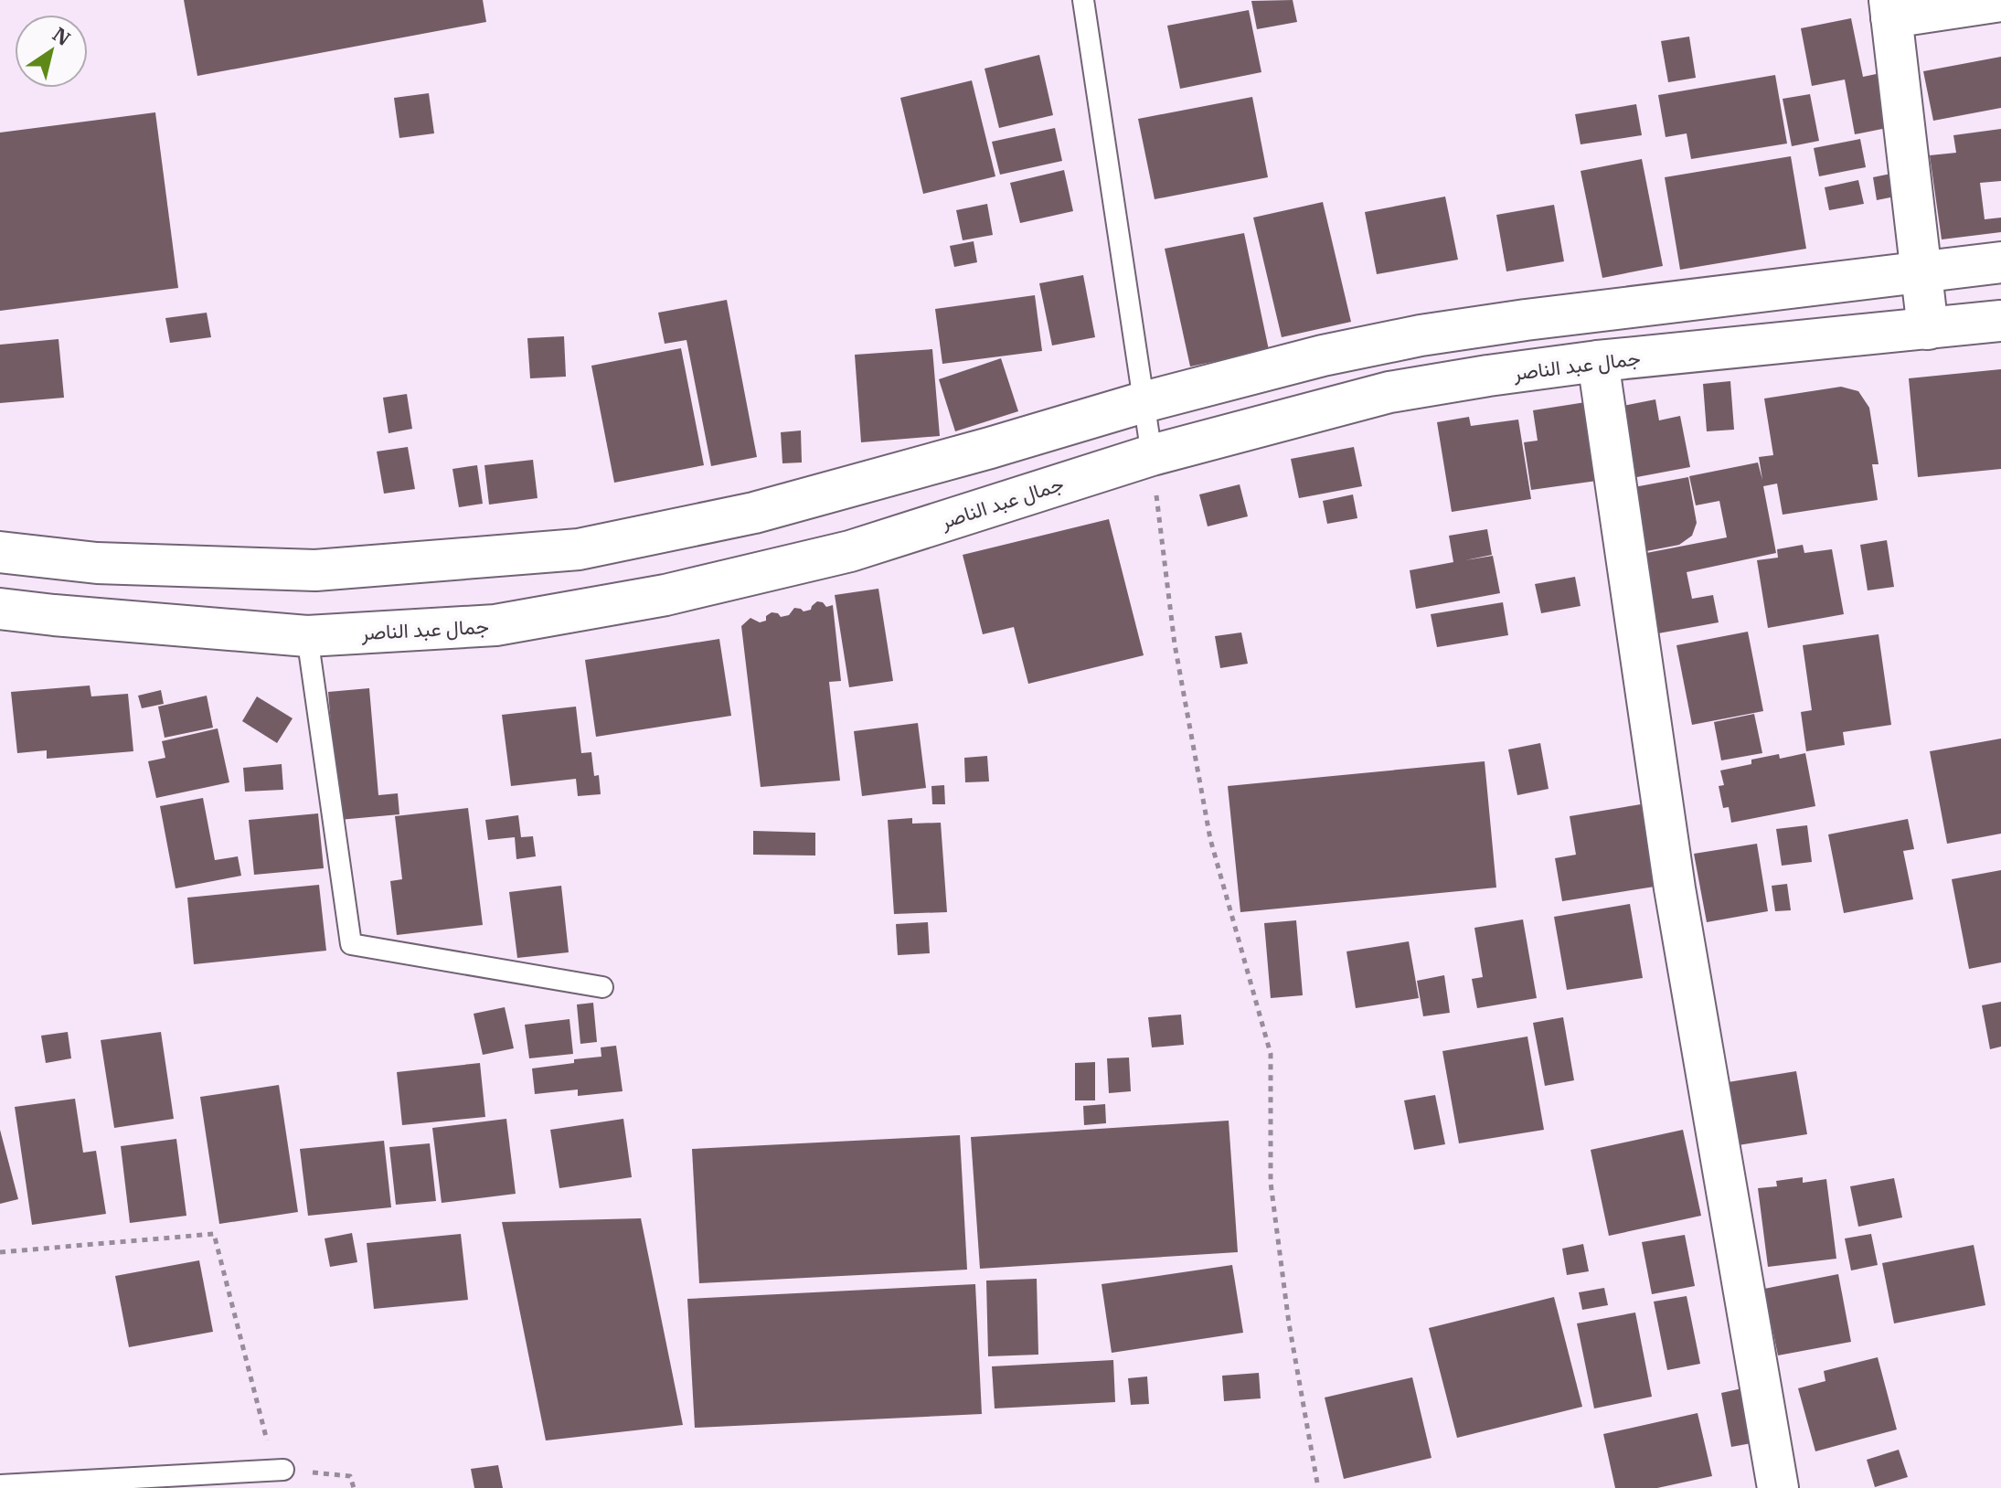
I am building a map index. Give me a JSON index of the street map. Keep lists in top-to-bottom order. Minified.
{"streets":{"main road":["جمال عبد الناصر"]},"north":"top right"}
